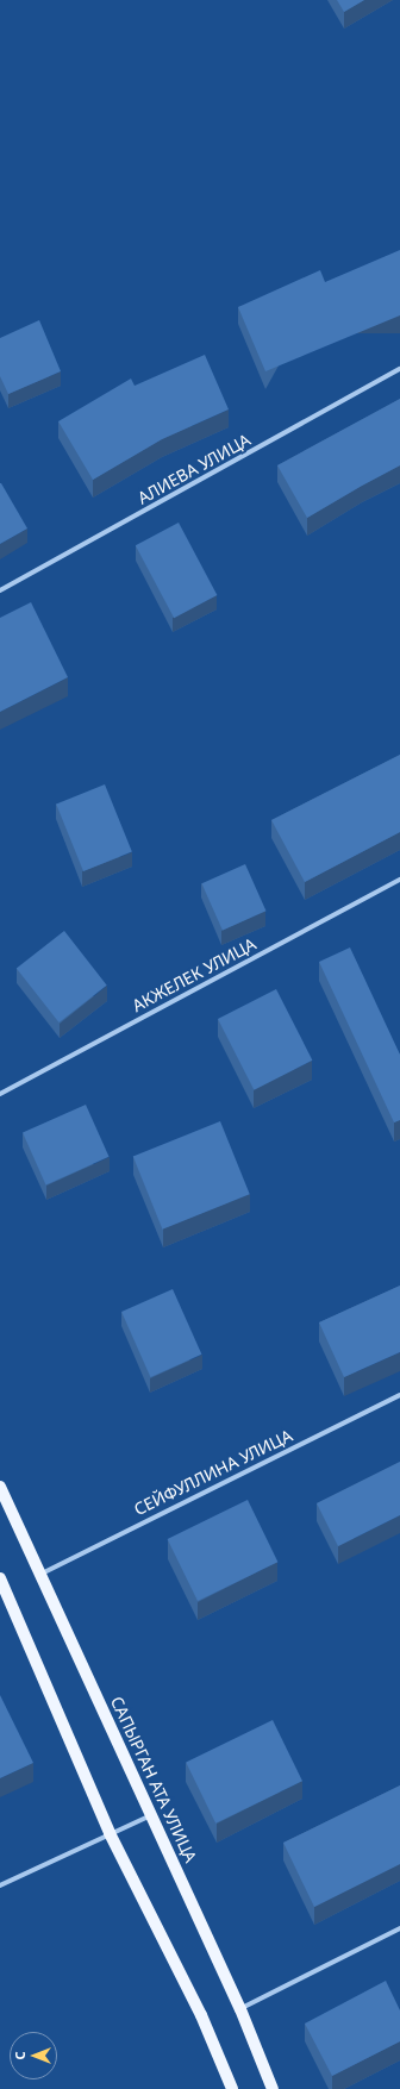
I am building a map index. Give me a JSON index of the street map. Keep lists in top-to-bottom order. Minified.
{"streets":{"main road":["САПЫРГАН АТА УЛИЦА"],"street":["АЛИЕВА УЛИЦА","АКЖЕЛЕК УЛИЦА","СЕЙФУЛЛИНА УЛИЦА"]},"crossings":[["СЕЙФУЛЛИНА УЛИЦА","САПЫРГАН АТА УЛИЦА"]],"north":"left"}
